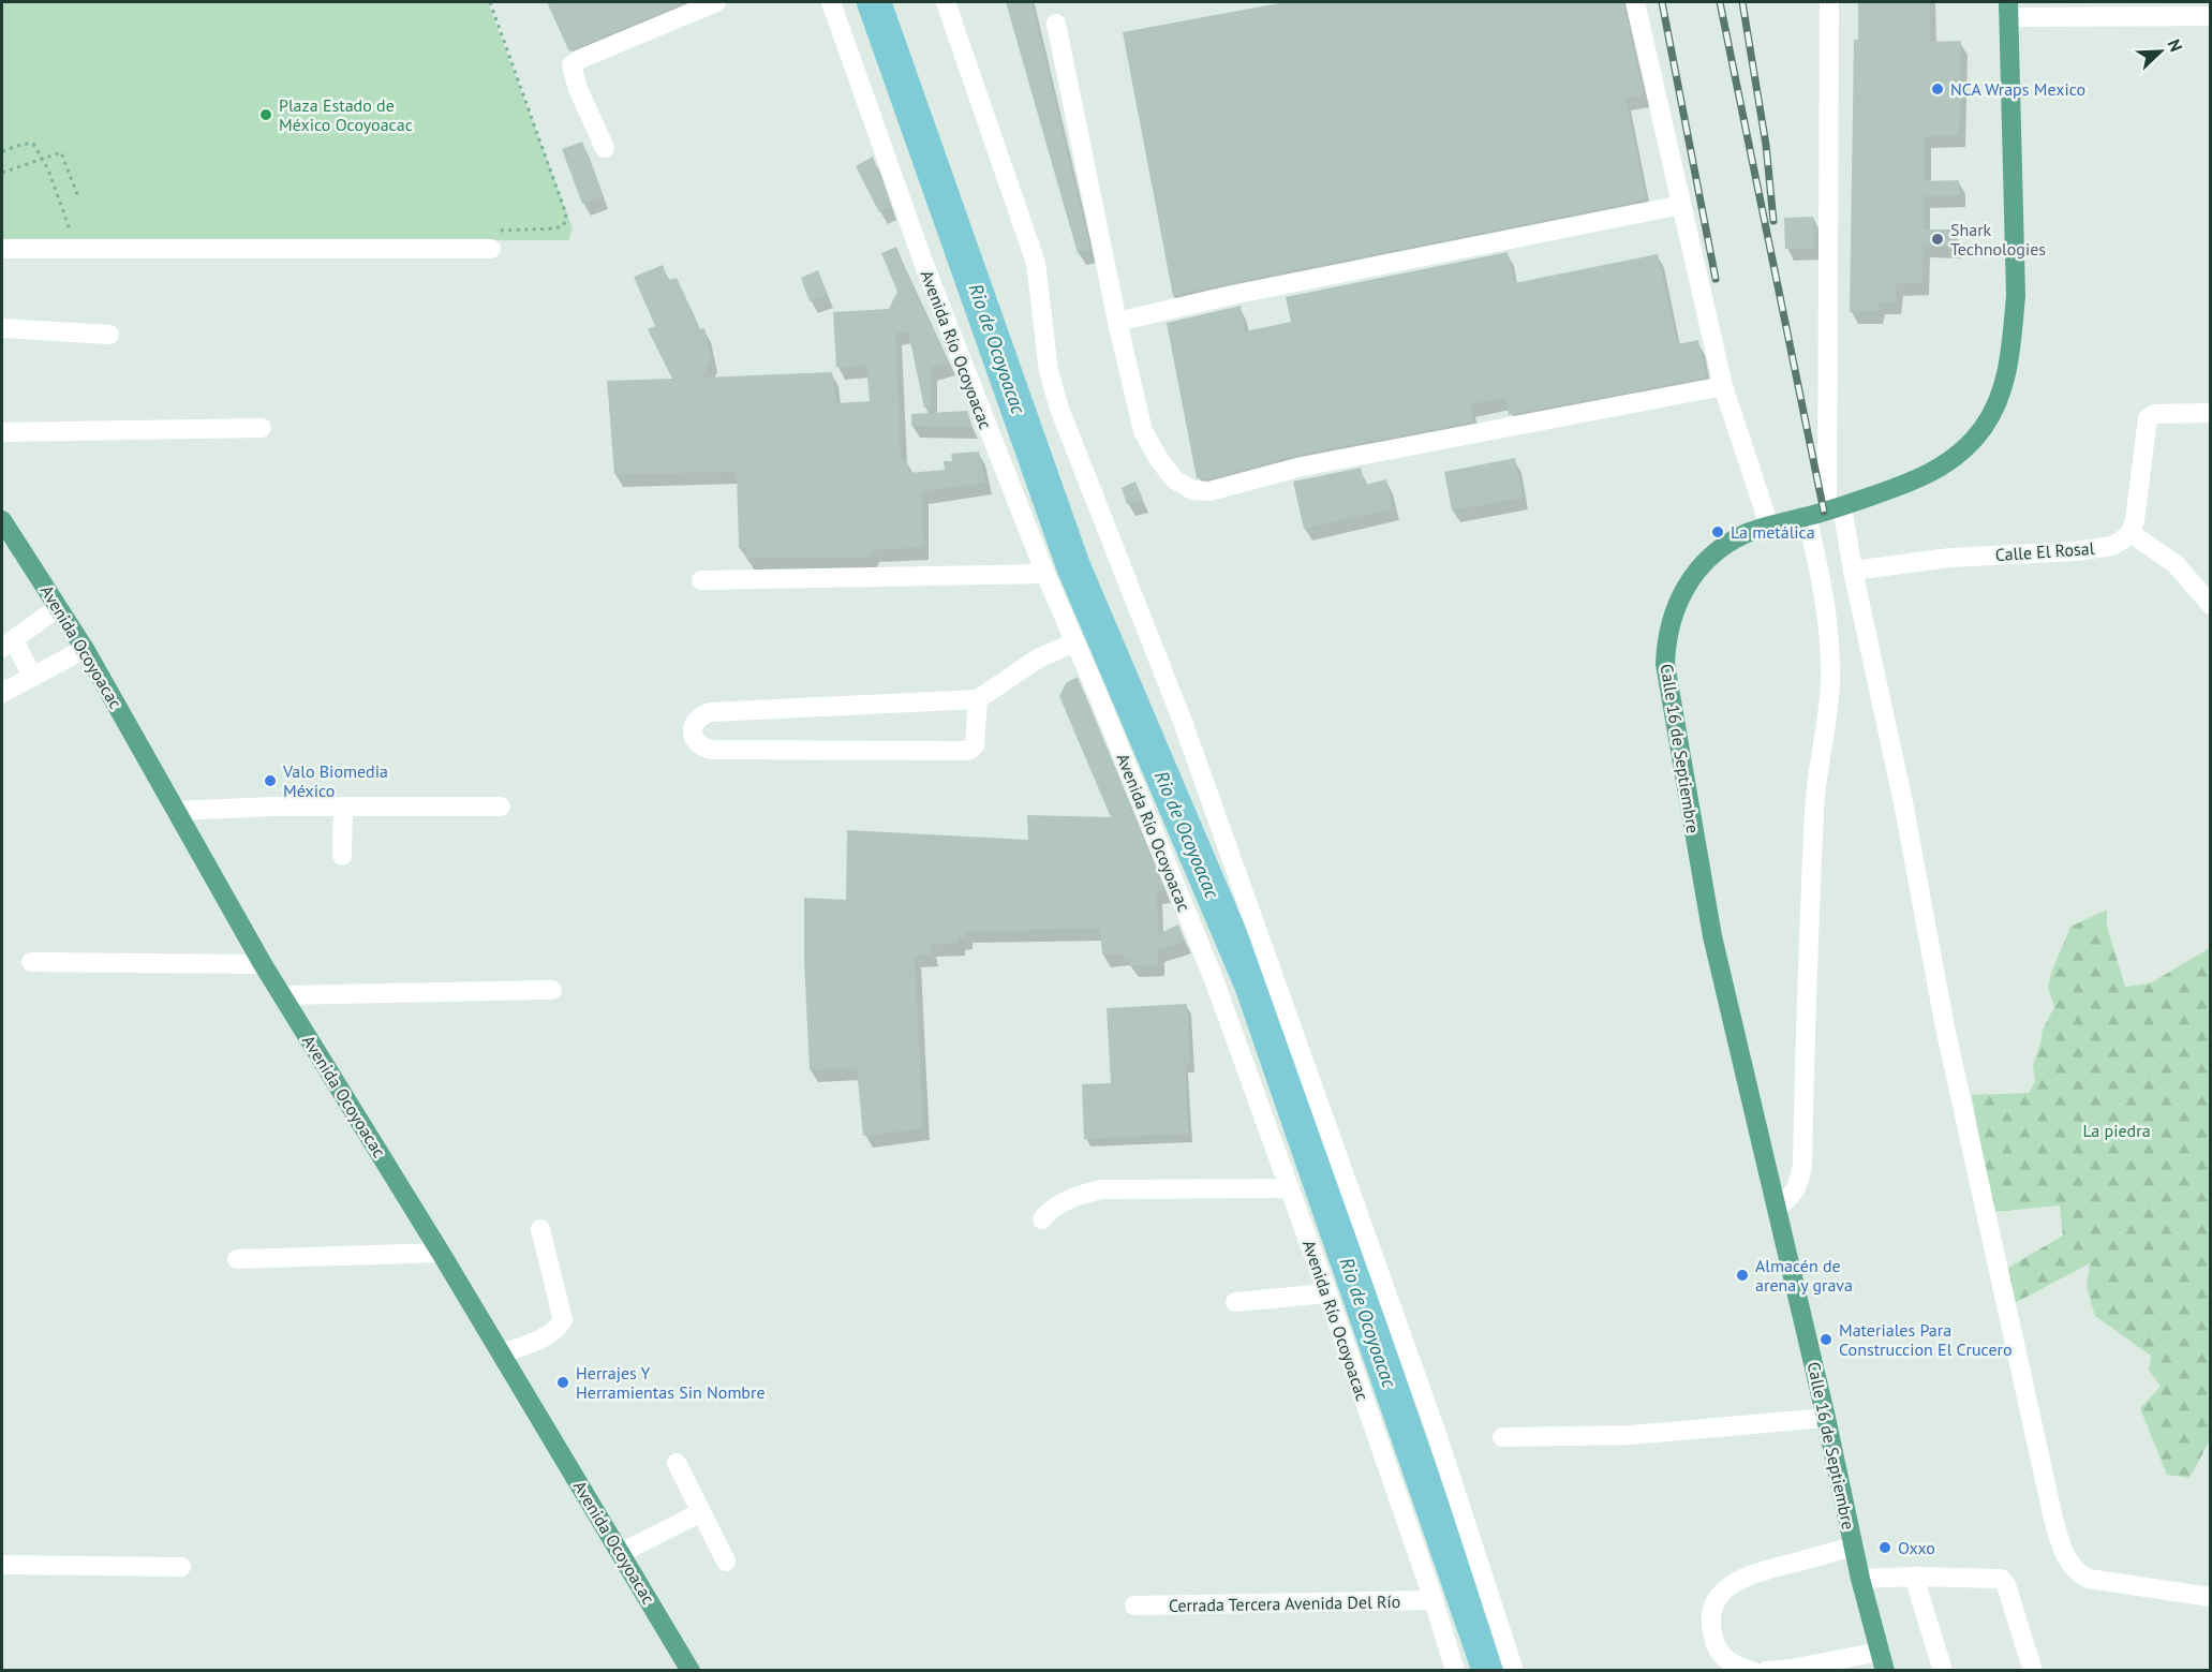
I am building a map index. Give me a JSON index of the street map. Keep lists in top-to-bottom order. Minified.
{"streets":{"main road":["Avenida Ocoyoacac","Calle 16 de Septiembre"],"street":["Avenida Río Ocoyoacac","Calle El Rosal","Cerrada Tercera Avenida Del Río"]},"crossings":[["Avenida Río Ocoyoacac","Cerrada Tercera Avenida Del Río"]],"water":["Rio de Ocoyoacac"],"parks":["La piedra"],"places":["NCA Wraps Mexico","Plaza Estado de México Ocoyoacac","Shark Technologies","La metálica","Valo Biomedia México","Almacén de arena y grava","Materiales Para Construccion El Crucero","Herrajes Y Herramientas Sin Nombre","Oxxo"],"north":"top right"}
